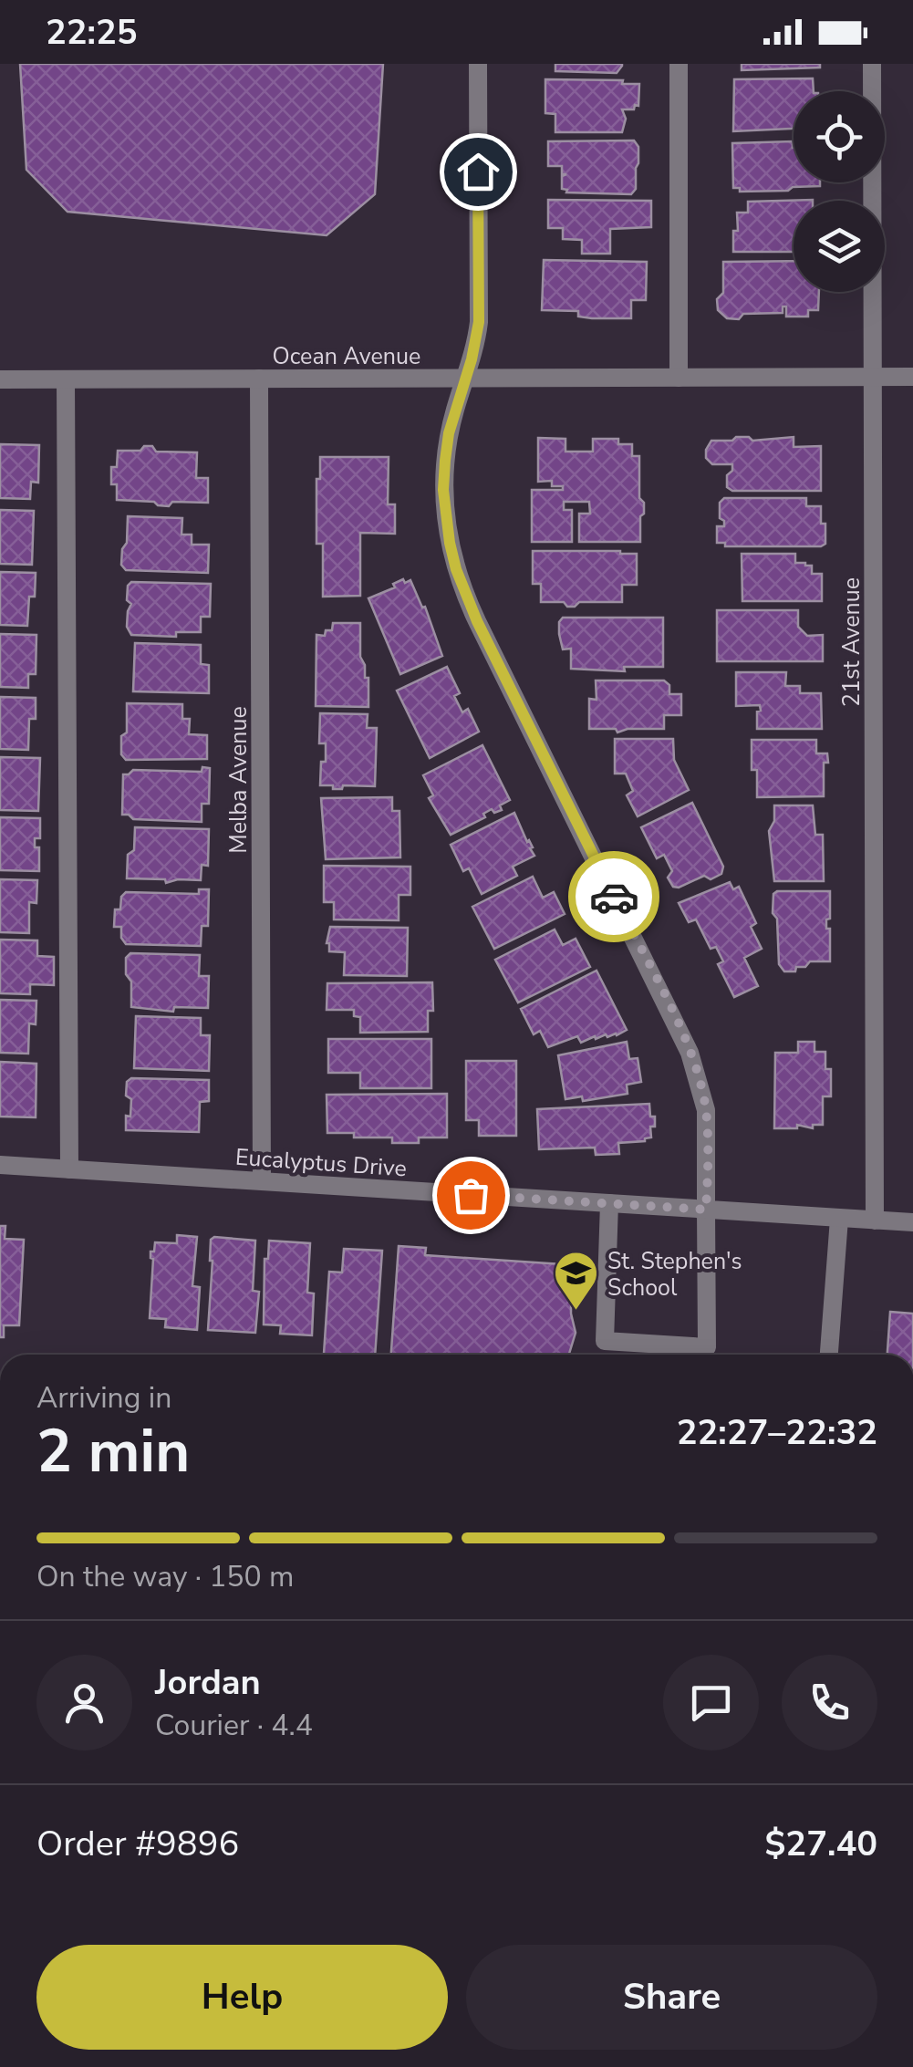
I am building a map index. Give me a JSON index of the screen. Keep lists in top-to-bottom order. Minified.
{"streets":{"street":["Ocean Avenue","21st Avenue","Melba Avenue","Eucalyptus Drive"]},"crossings":[["Ocean Avenue","21st Avenue"],["Ocean Avenue","Melba Avenue"],["21st Avenue","Eucalyptus Drive"],["Melba Avenue","Eucalyptus Drive"]],"places":{"school or university":["St. Stephen's School"]},"page":{"status":"22:25","heading":["2 min","Arriving in","22:27–22:32"],"panel":["Jordan","Courier · 4.4","Order #9896","$27.40"],"bar":"On the way · 150 m","buttons":["Help","Share"]}}
